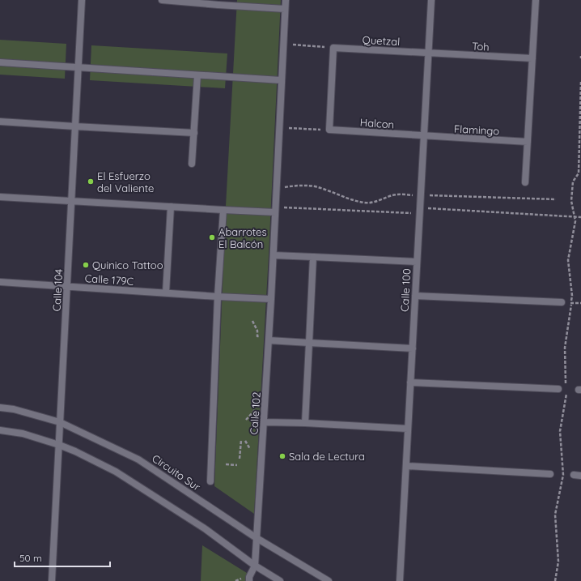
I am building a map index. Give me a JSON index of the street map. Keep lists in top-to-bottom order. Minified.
{"streets":{"street":["Quetzal","Toh","Halcon","Flamingo","Calle 179C","Calle 104","Calle 100","Calle 102","Circuito Sur"]},"crossings":[["Quetzal","Toh"],["Quetzal","Calle 100"],["Toh","Calle 100"],["Halcon","Flamingo"],["Halcon","Calle 100"],["Flamingo","Calle 100"],["Calle 179C","Calle 104"],["Calle 179C","Calle 102"],["Calle 104","Circuito Sur"],["Calle 102","Circuito Sur"]],"places":["El Esfuerzo del Valiente","Abarrotes El Balcón","Quinico Tattoo","Sala de Lectura"],"scale_bar":"50 m"}
